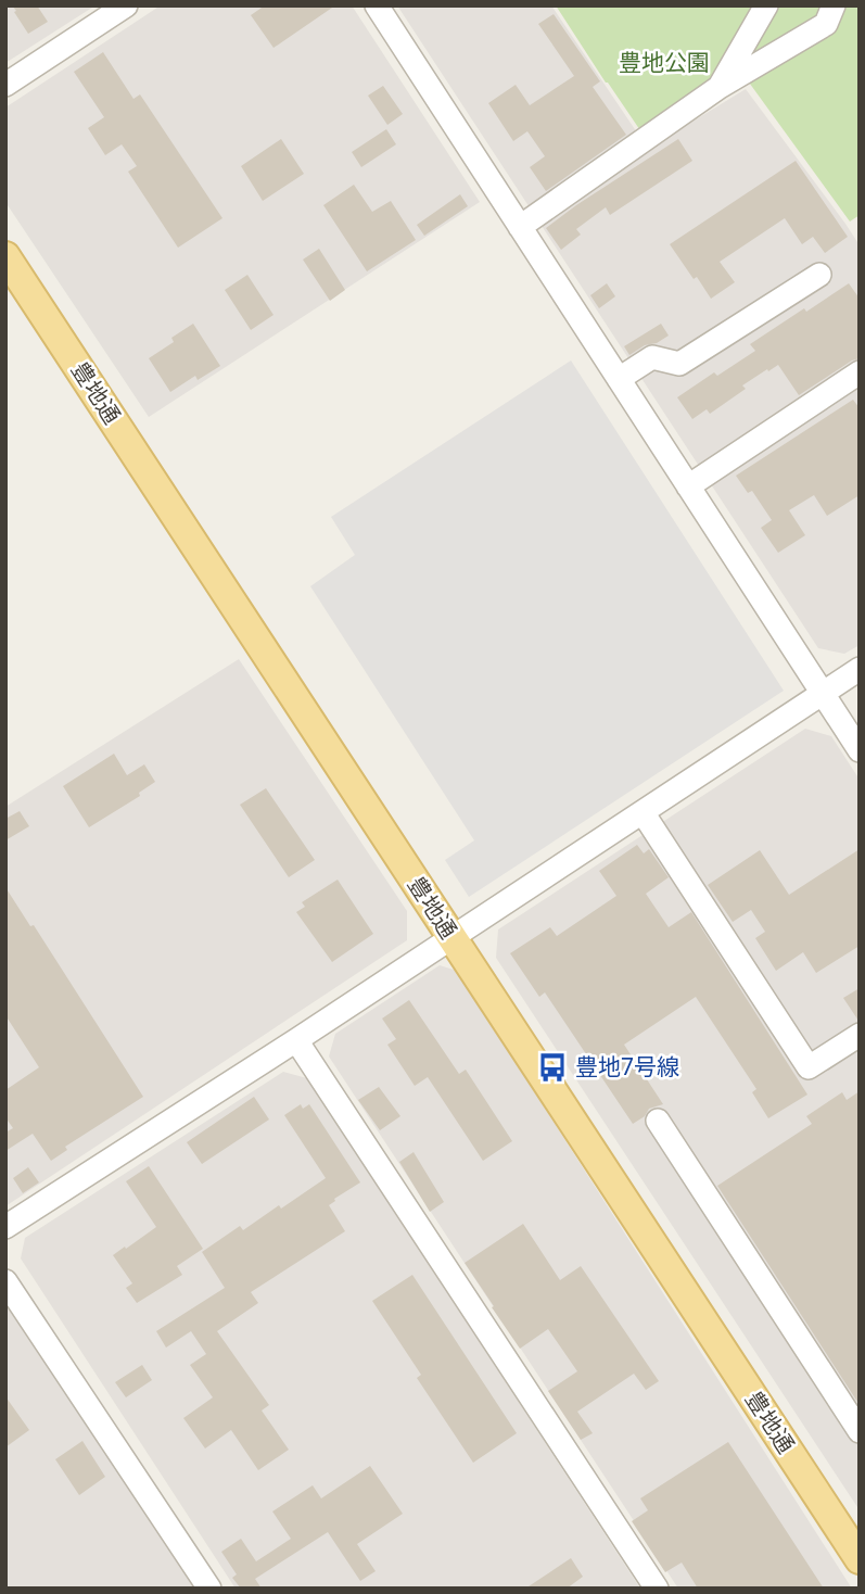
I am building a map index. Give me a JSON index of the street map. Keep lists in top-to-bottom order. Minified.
{"streets":{"main road":["豊地通"]},"parks":["豊地公園"],"places":{"bus stop":["豊地7号線"]}}
